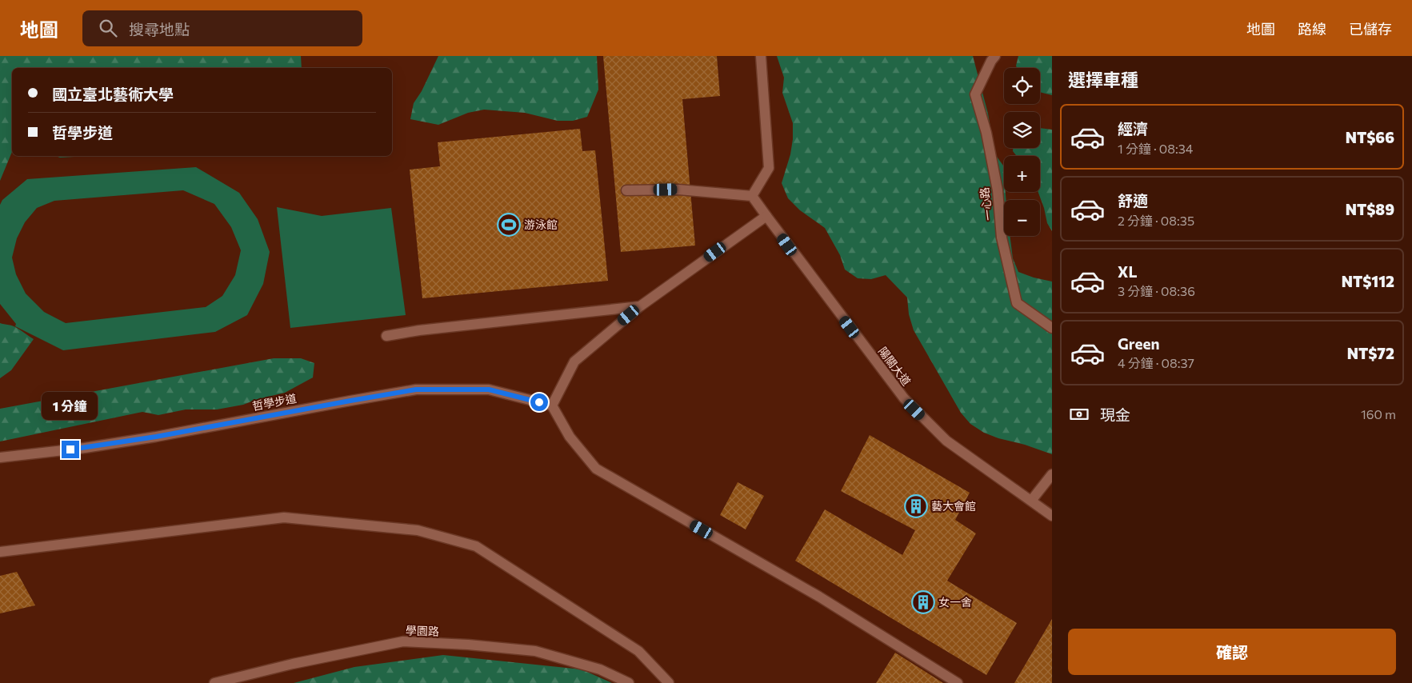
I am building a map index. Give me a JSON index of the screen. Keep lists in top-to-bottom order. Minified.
{"streets":{"street":["一心路","陽關大道","哲學步道","學園路"]},"places":{"sports":["游泳館"],"building":["藝大會館","女一舍"]},"page":{"header":"地圖","search":"搜尋地點","nav":["地圖","路線","已儲存"],"heading":"選擇車種","map_buttons":["+","−"],"banner":["國立臺北藝術大學","哲學步道"],"list":[{"name":"經濟","note":"1 分鐘 · 08:34","value":"NT$66"},{"name":"舒適","note":"2 分鐘 · 08:35","value":"NT$89"},{"name":"XL","note":"3 分鐘 · 08:36","value":"NT$112"},{"name":"Green","note":"4 分鐘 · 08:37","value":"NT$72"}],"bubble":"1 分鐘","pay":["現金","160 m"],"buttons":"確認"}}
